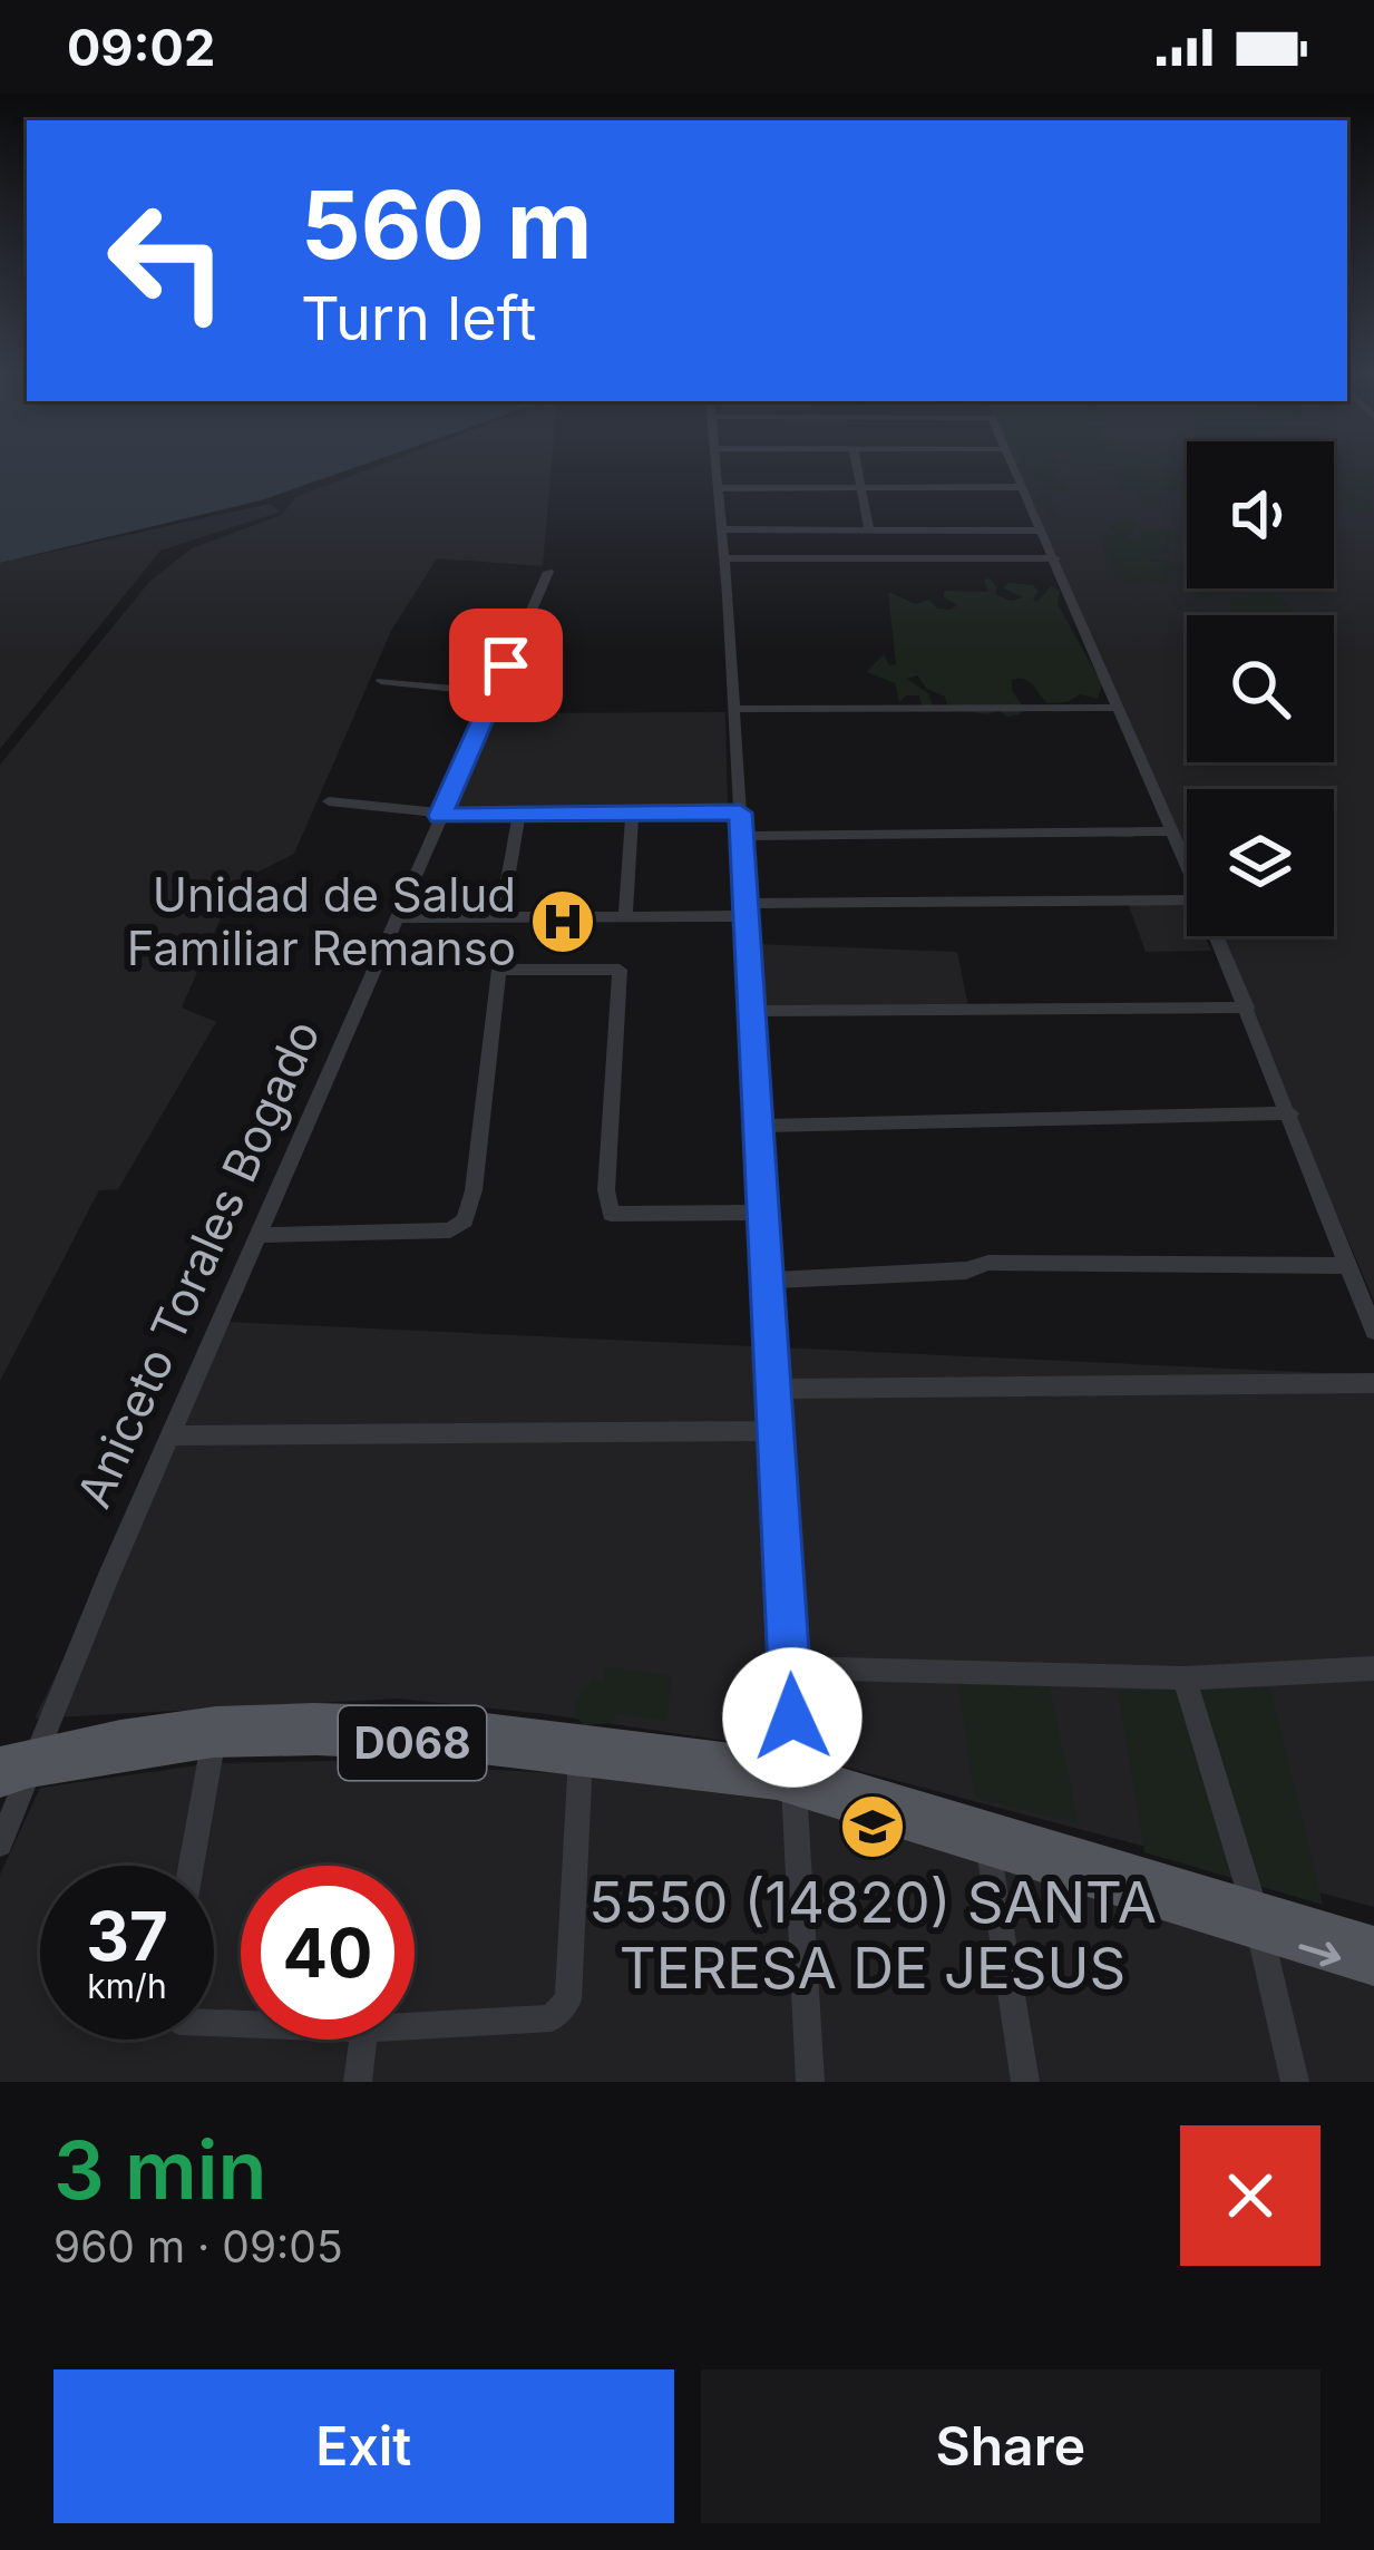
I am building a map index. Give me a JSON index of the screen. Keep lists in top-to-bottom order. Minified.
{"streets":{"main road":["D068"],"street":["Aniceto Torales Bogado"]},"crossings":[["Aniceto Torales Bogado","D068"]],"places":{"hospital":["Unidad de Salud Familiar Remanso"],"school or university":["5550 (14820) SANTA TERESA DE JESUS"]},"page":{"status":"09:02","turn":["560 m","Turn left"],"speed":"37 km/h","limit":"40","heading":["3 min","960 m · 09:05"],"buttons":["Exit","Share"]}}
